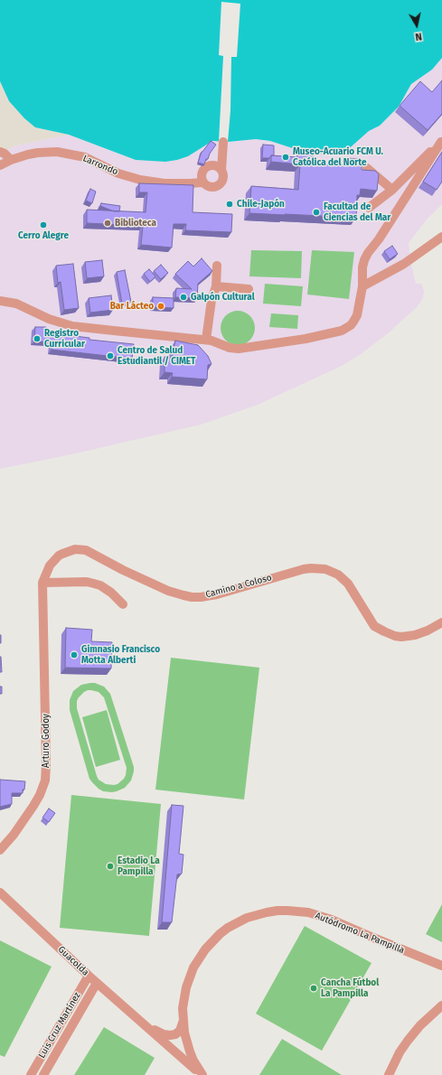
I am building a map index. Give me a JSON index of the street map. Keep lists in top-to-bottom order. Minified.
{"streets":{"street":["Larrondo","Camino a Coloso","Arturo Godoy","Autódromo La Pampilla","Guacolda","Luis Cruz Martínez"]},"crossings":[["Camino a Coloso","Arturo Godoy"],["Autódromo La Pampilla","Guacolda"],["Guacolda","Luis Cruz Martínez"]],"places":["Museo-Acuario FCM U. Católica del Norte","Chile-Japón","Facultad de Ciencias del Mar","Biblioteca","Cerro Alegre","Galpón Cultural","Bar Lácteo","Registro Curricular","Centro de Salud Estudiantil / CIMET","Gimnasio Francisco Motta Alberti","Estadio La Pampilla","Cancha Fútbol La Pampilla"],"north":"bottom"}
